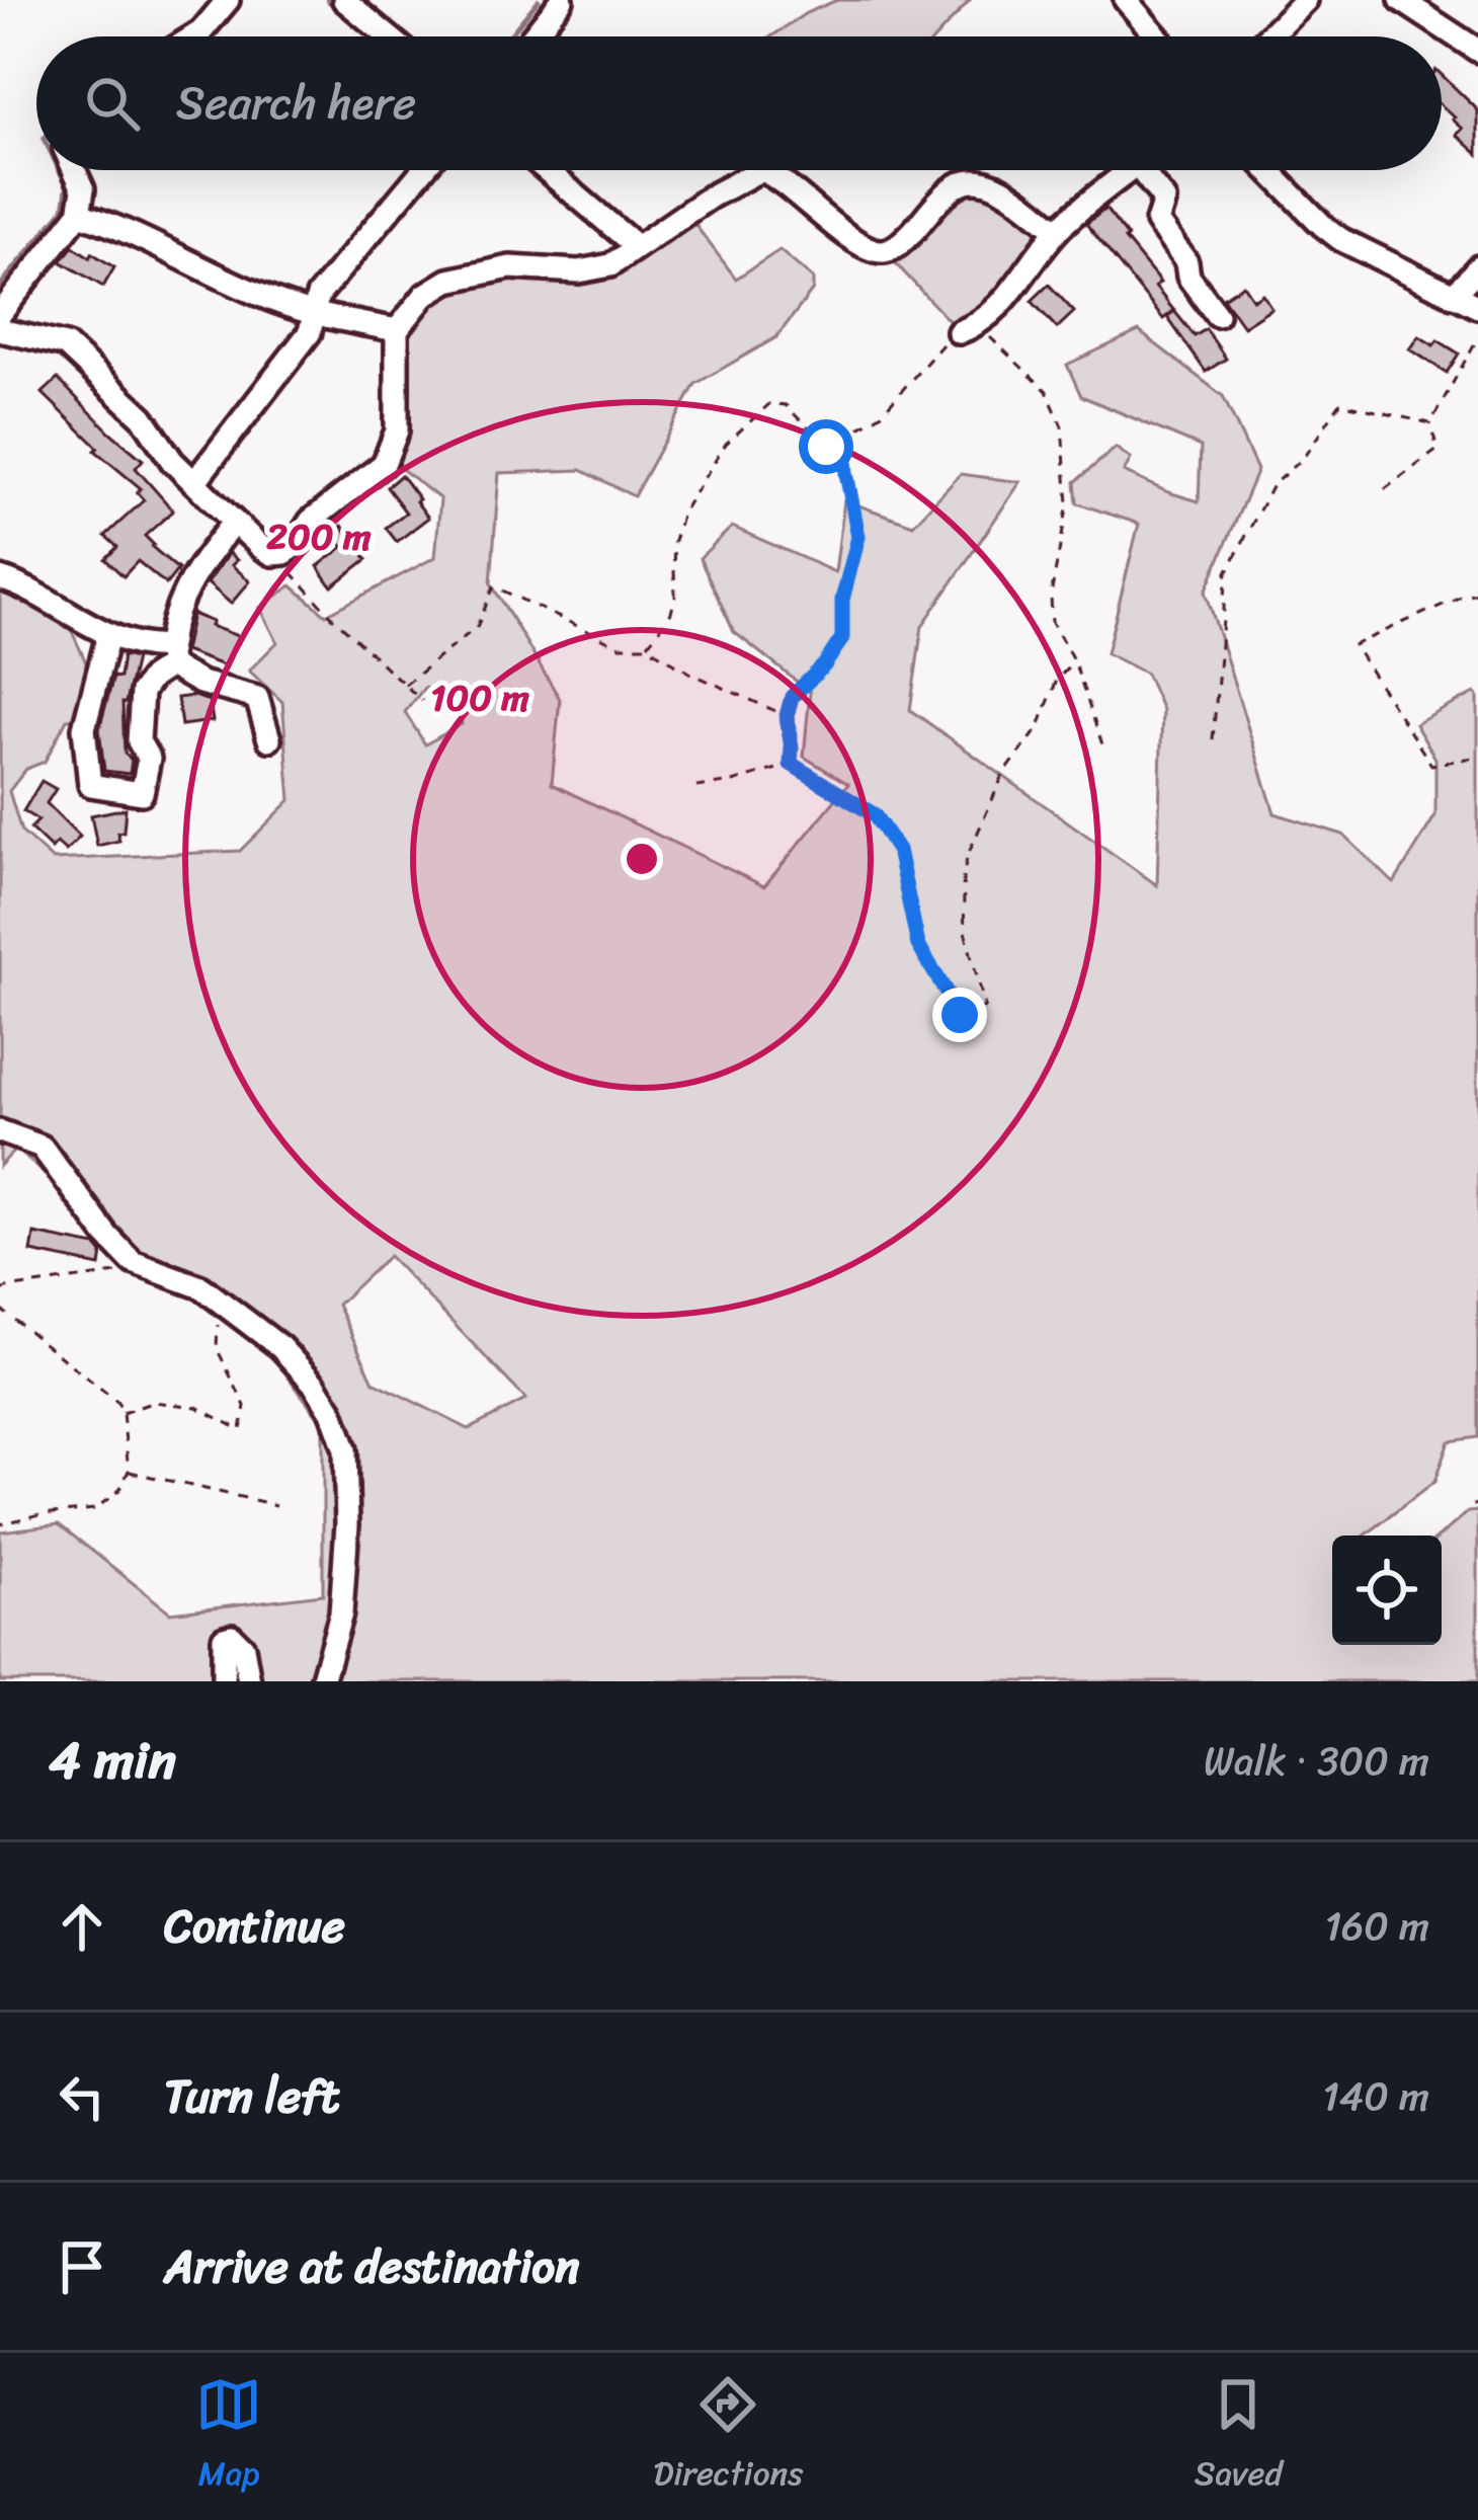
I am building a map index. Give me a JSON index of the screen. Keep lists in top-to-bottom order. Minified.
{"page":{"search":"Search here","heading":["4 min","Walk · 300 m"],"list":[["Continue","160 m"],["Turn left","140 m"],"Arrive at destination"],"nav":["Map","Directions","Saved"]},"rings":["200 m","100 m"]}
